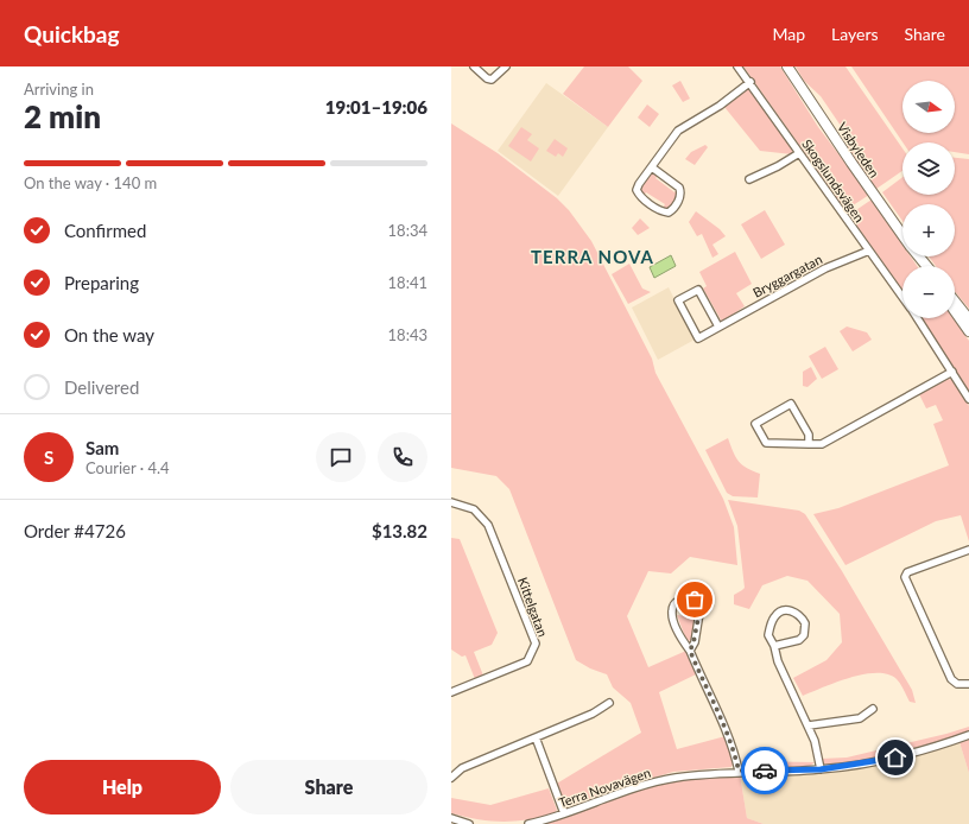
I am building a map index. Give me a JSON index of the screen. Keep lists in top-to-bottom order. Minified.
{"streets":{"main road":["Visbyleden"],"street":["Skogslundsvägen","Bryggargatan","Kittelgatan","Terra Novavägen"]},"crossings":[["Skogslundsvägen","Bryggargatan"]],"districts":["TERRA NOVA"],"north":"right","page":{"header":"Quickbag","nav":["Map","Layers","Share"],"heading":["2 min","Arriving in","19:01–19:06"],"panel":["Sam","Courier · 4.4","Order #4726","$13.82"],"map_buttons":["+","−"],"bar":"On the way · 140 m","list":[["Confirmed","18:34"],["Preparing","18:41"],["On the way","18:43"],"Delivered"],"round":"S","buttons":["Help","Share"]}}
